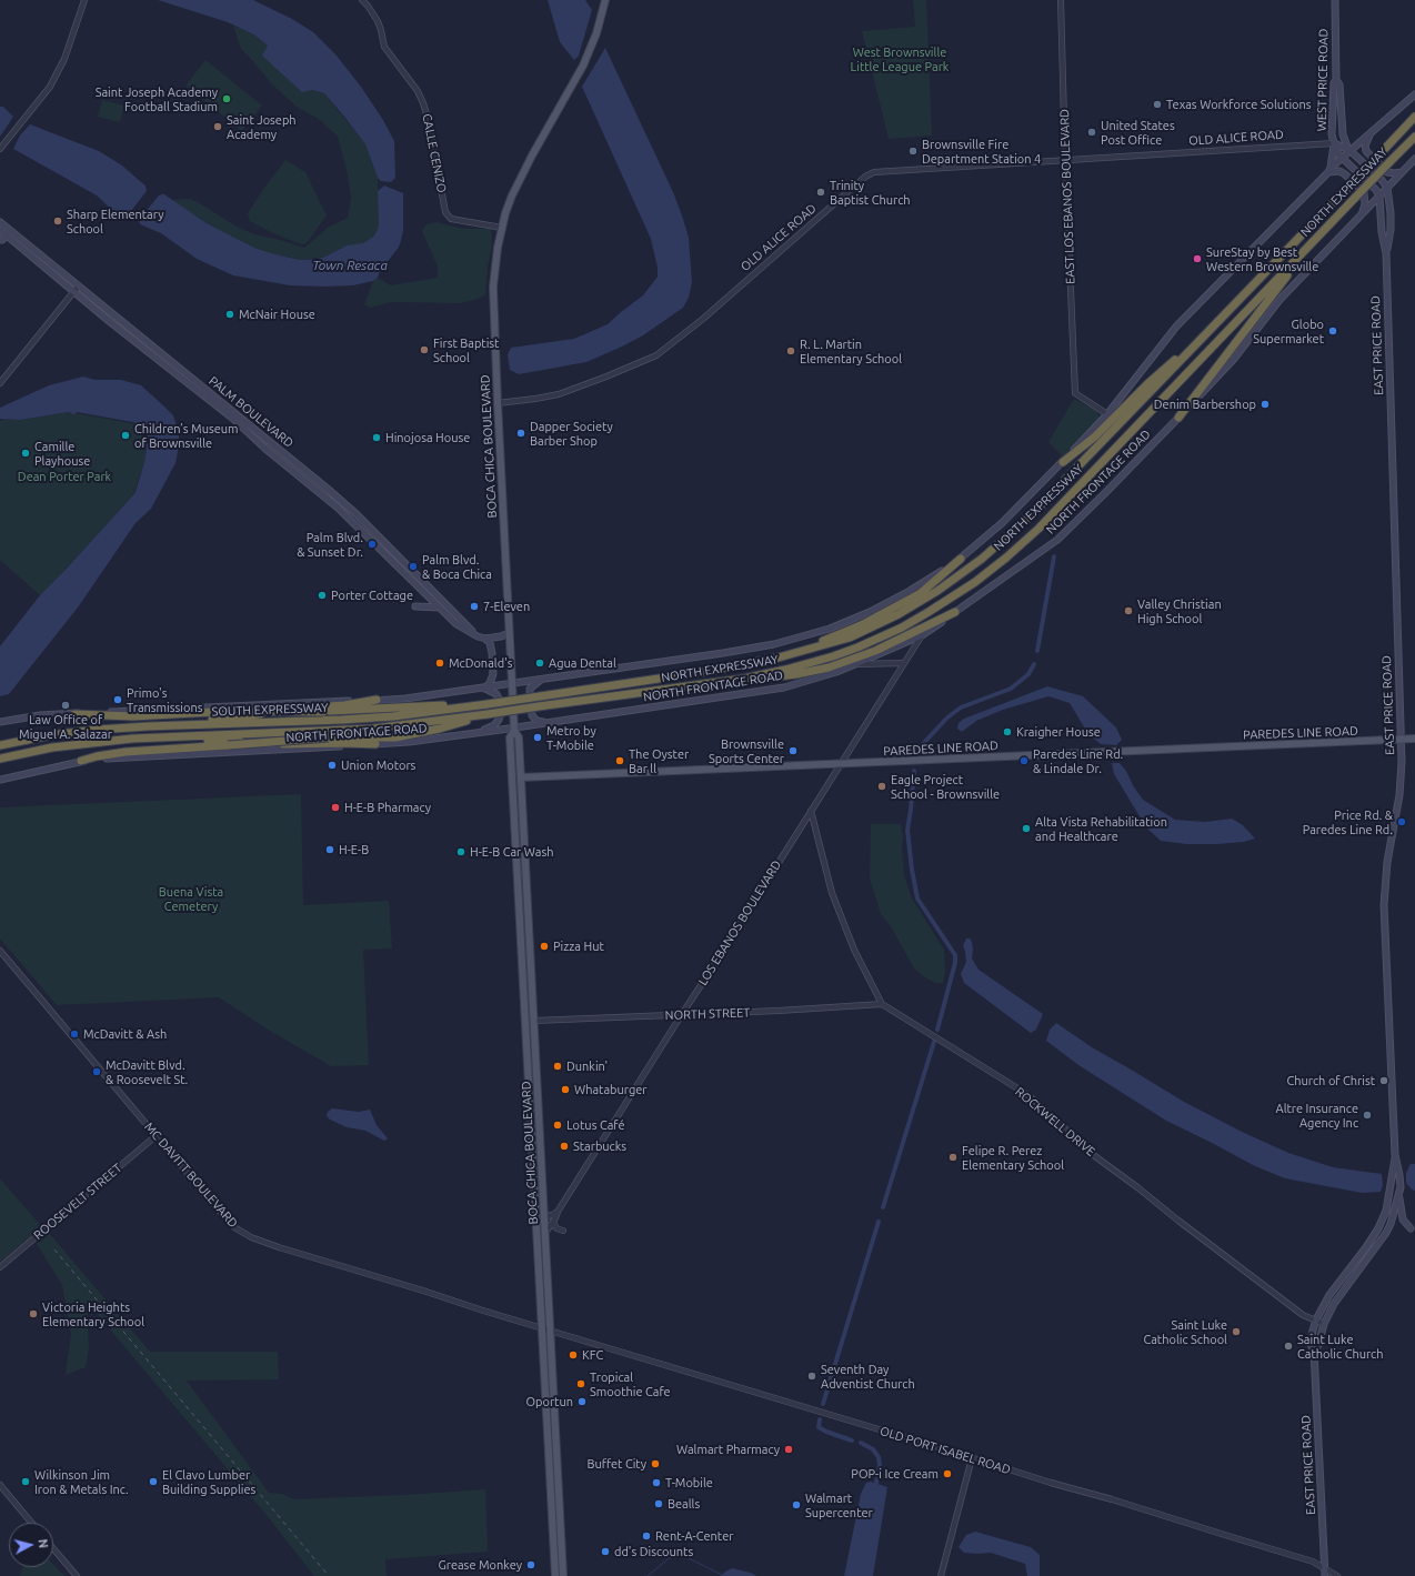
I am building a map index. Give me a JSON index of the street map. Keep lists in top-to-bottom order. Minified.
{"streets":{"highway":["NORTH EXPRESSWAY","SOUTH EXPRESSWAY"],"main road":["WEST PRICE ROAD","EAST PRICE ROAD","PALM BOULEVARD","BOCA CHICA BOULEVARD","NORTH FRONTAGE ROAD","PAREDES LINE ROAD"],"street":["OLD ALICE ROAD","CALLE CENIZO","EAST LOS EBANOS BOULEVARD","LOS EBANOS BOULEVARD","NORTH STREET","ROCKWELL DRIVE","MC DAVITT BOULEVARD","ROOSEVELT STREET","OLD PORT ISABEL ROAD"]},"crossings":[["WEST PRICE ROAD","OLD ALICE ROAD"],["WEST PRICE ROAD","NORTH EXPRESSWAY"],["OLD ALICE ROAD","EAST LOS EBANOS BOULEVARD"],["OLD ALICE ROAD","BOCA CHICA BOULEVARD"],["CALLE CENIZO","BOCA CHICA BOULEVARD"],["NORTH EXPRESSWAY","EAST LOS EBANOS BOULEVARD"],["NORTH EXPRESSWAY","BOCA CHICA BOULEVARD"],["NORTH EXPRESSWAY","SOUTH EXPRESSWAY"],["EAST PRICE ROAD","NORTH FRONTAGE ROAD"],["EAST PRICE ROAD","PAREDES LINE ROAD"],["EAST PRICE ROAD","ROCKWELL DRIVE"],["EAST PRICE ROAD","OLD PORT ISABEL ROAD"],["BOCA CHICA BOULEVARD","NORTH FRONTAGE ROAD"],["BOCA CHICA BOULEVARD","SOUTH EXPRESSWAY"],["BOCA CHICA BOULEVARD","PAREDES LINE ROAD"],["BOCA CHICA BOULEVARD","LOS EBANOS BOULEVARD"],["BOCA CHICA BOULEVARD","NORTH STREET"],["BOCA CHICA BOULEVARD","MC DAVITT BOULEVARD"],["BOCA CHICA BOULEVARD","OLD PORT ISABEL ROAD"],["NORTH FRONTAGE ROAD","LOS EBANOS BOULEVARD"],["PAREDES LINE ROAD","LOS EBANOS BOULEVARD"],["LOS EBANOS BOULEVARD","NORTH STREET"],["NORTH STREET","ROCKWELL DRIVE"],["MC DAVITT BOULEVARD","ROOSEVELT STREET"],["MC DAVITT BOULEVARD","OLD PORT ISABEL ROAD"]],"water":["Town Resaca"],"parks":["West Brownsville Little League Park","Dean Porter Park","Buena Vista Cemetery"],"places":["Saint Joseph Academy Football Stadium","Texas Workforce Solutions","Saint Joseph Academy","United States Post Office","Brownsville Fire Department Station 4","Trinity Baptist Church","Sharp Elementary School","SureStay by Best Western Brownsville","McNair House","Globo Supermarket","First Baptist School","R. L. Martin Elementary School","Denim Barbershop","Dapper Society Barber Shop","Children’s Museum of Brownsville","Hinojosa House","Camille Playhouse","Palm Blvd. & Sunset Dr.","Palm Blvd. & Boca Chica","Porter Cottage","7-Eleven","Valley Christian High School","McDonald's","Agua Dental","Primo's Transmissions","Law Office of Miguel A. Salazar","Kraigher House","Metro by T-Mobile","Brownsville Sports Center","The Oyster Bar ll","Paredes Line Rd. & Lindale Dr.","Union Motors","Eagle Project School - Brownsville","H-E-B Pharmacy","Price Rd. & Paredes Line Rd.","Alta Vista Rehabilitation and Healthcare","H-E-B","H-E-B Car Wash","Pizza Hut","McDavitt & Ash","Dunkin'","McDavitt Blvd. & Roosevelt St.","Church of Christ","Whataburger","Altre Insurance Agency Inc","Lotus Café","Starbucks","Felipe R. Perez Elementary School","Victoria Heights Elementary School","Saint Luke Catholic School","Saint Luke Catholic Church","KFC","Seventh Day Adventist Church","Tropical Smoothie Cafe","Oportun","Walmart Pharmacy","Buffet City","POP-i Ice Cream","Wilkinson Jim Iron & Metals Inc.","El Clavo Lumber Building Supplies","T-Mobile","Bealls","Walmart Supercenter","Rent-A-Center","dd's Discounts","Grease Monkey"],"north":"right"}
